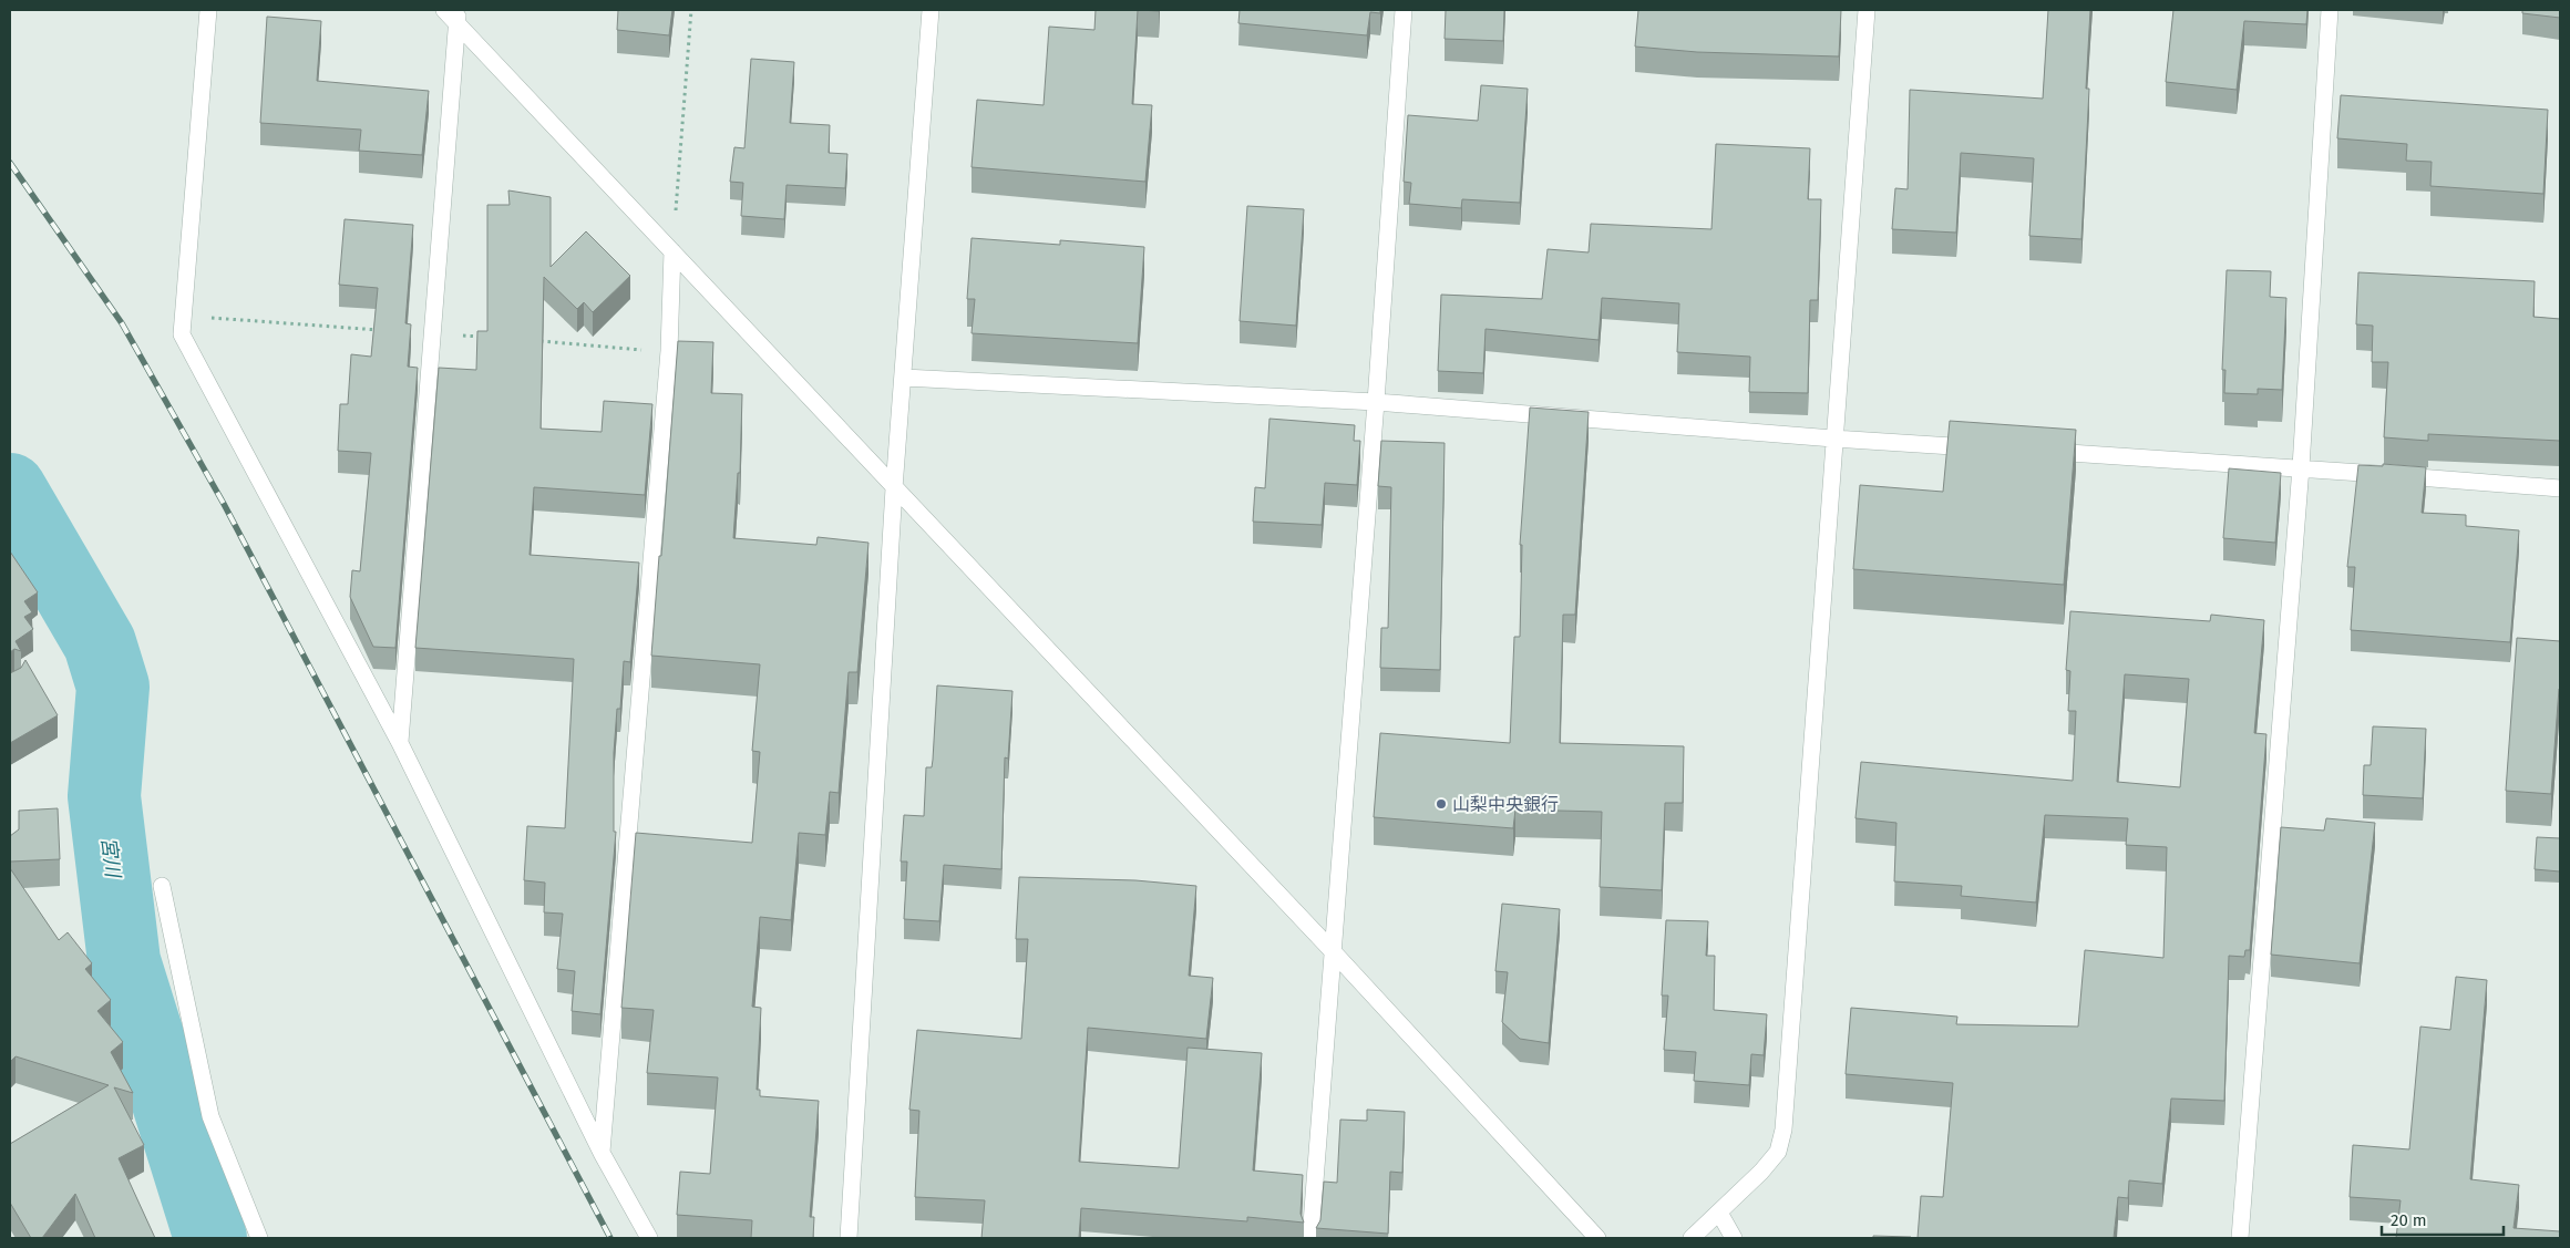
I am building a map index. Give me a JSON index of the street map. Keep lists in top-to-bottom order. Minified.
{"water":["宮川"],"places":["山梨中央銀行"],"scale_bar":"20 m"}
